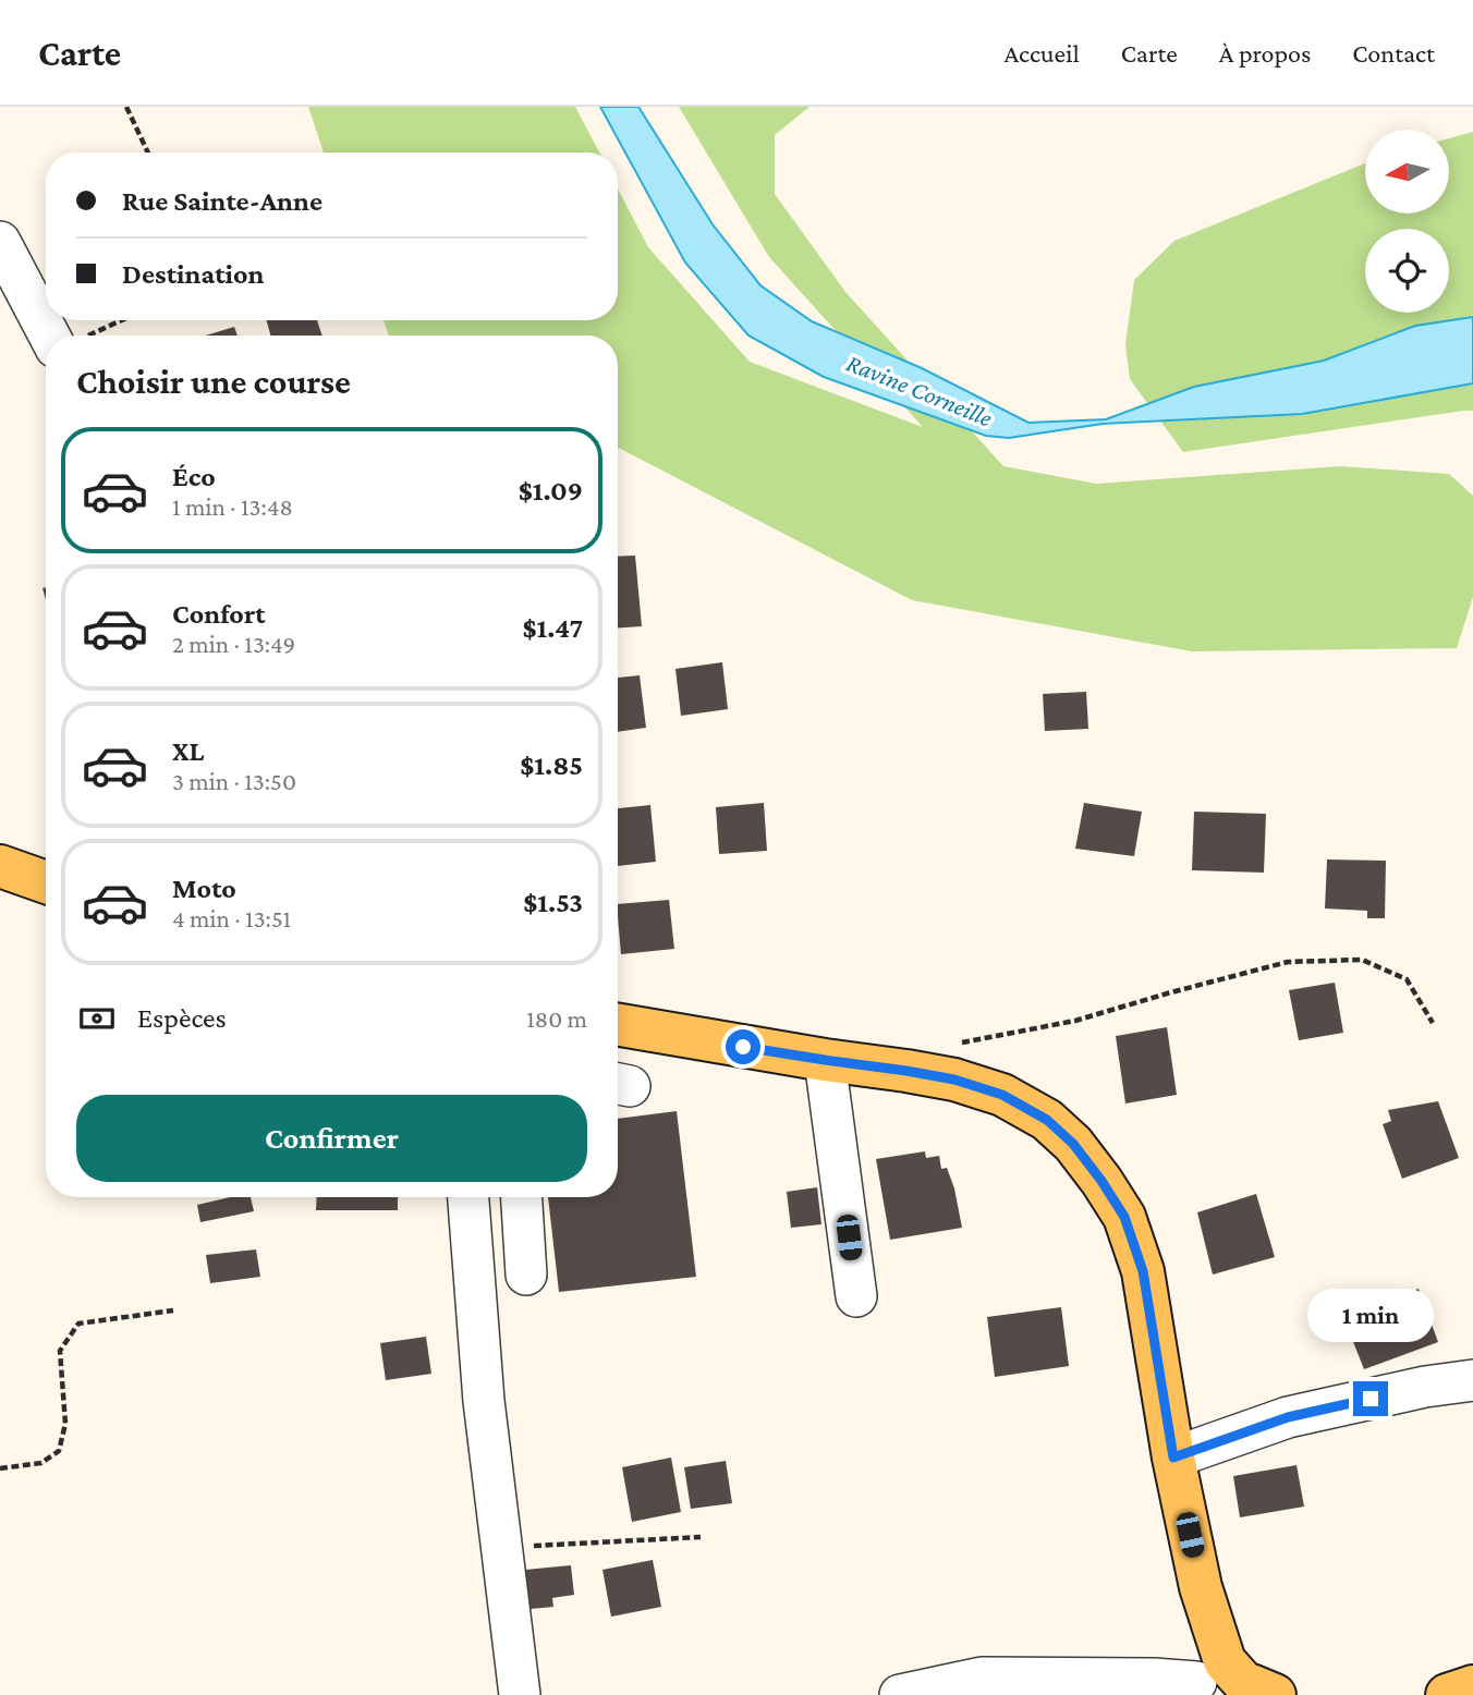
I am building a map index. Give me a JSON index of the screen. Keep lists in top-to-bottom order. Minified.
{"water":["Ravine Corneille"],"north":"left","page":{"header":"Carte","nav":["Accueil","Carte","À propos","Contact"],"banner":["Rue Sainte-Anne","Destination"],"heading":"Choisir une course","list":[{"name":"Éco","note":"1 min · 13:48","value":"$1.09"},{"name":"Confort","note":"2 min · 13:49","value":"$1.47"},{"name":"XL","note":"3 min · 13:50","value":"$1.85"},{"name":"Moto","note":"4 min · 13:51","value":"$1.53"}],"pay":["Espèces","180 m"],"buttons":"Confirmer","bubble":"1 min"}}
